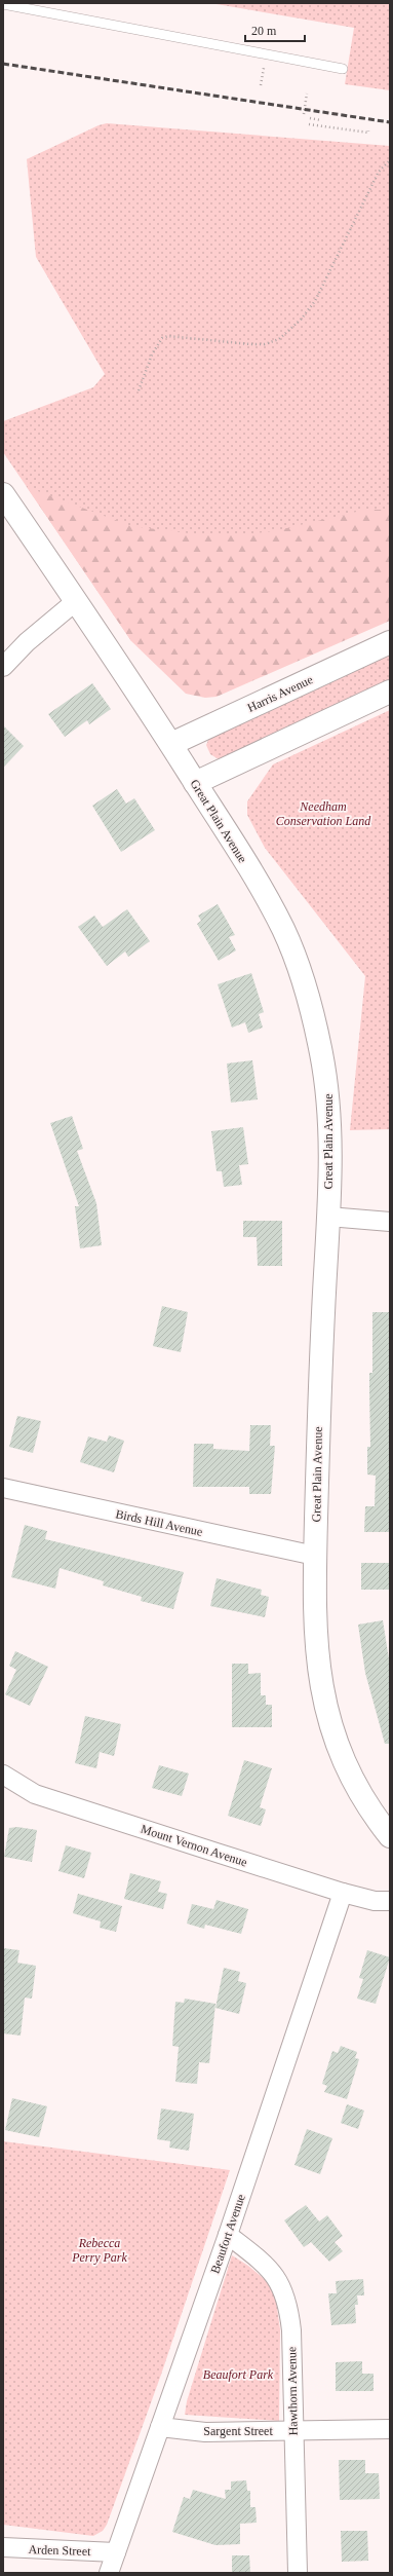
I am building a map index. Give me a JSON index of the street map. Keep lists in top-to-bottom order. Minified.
{"streets":{"main road":["Harris Avenue","Great Plain Avenue"],"street":["Birds Hill Avenue","Mount Vernon Avenue","Beaufort Avenue","Hawthorn Avenue","Sargent Street","Arden Street"]},"crossings":[["Harris Avenue","Great Plain Avenue"],["Great Plain Avenue","Birds Hill Avenue"],["Mount Vernon Avenue","Beaufort Avenue"],["Beaufort Avenue","Hawthorn Avenue"],["Beaufort Avenue","Sargent Street"],["Beaufort Avenue","Arden Street"],["Hawthorn Avenue","Sargent Street"]],"parks":["Needham Conservation Land","Rebecca Perry Park","Beaufort Park"],"scale_bar":"20 m"}
